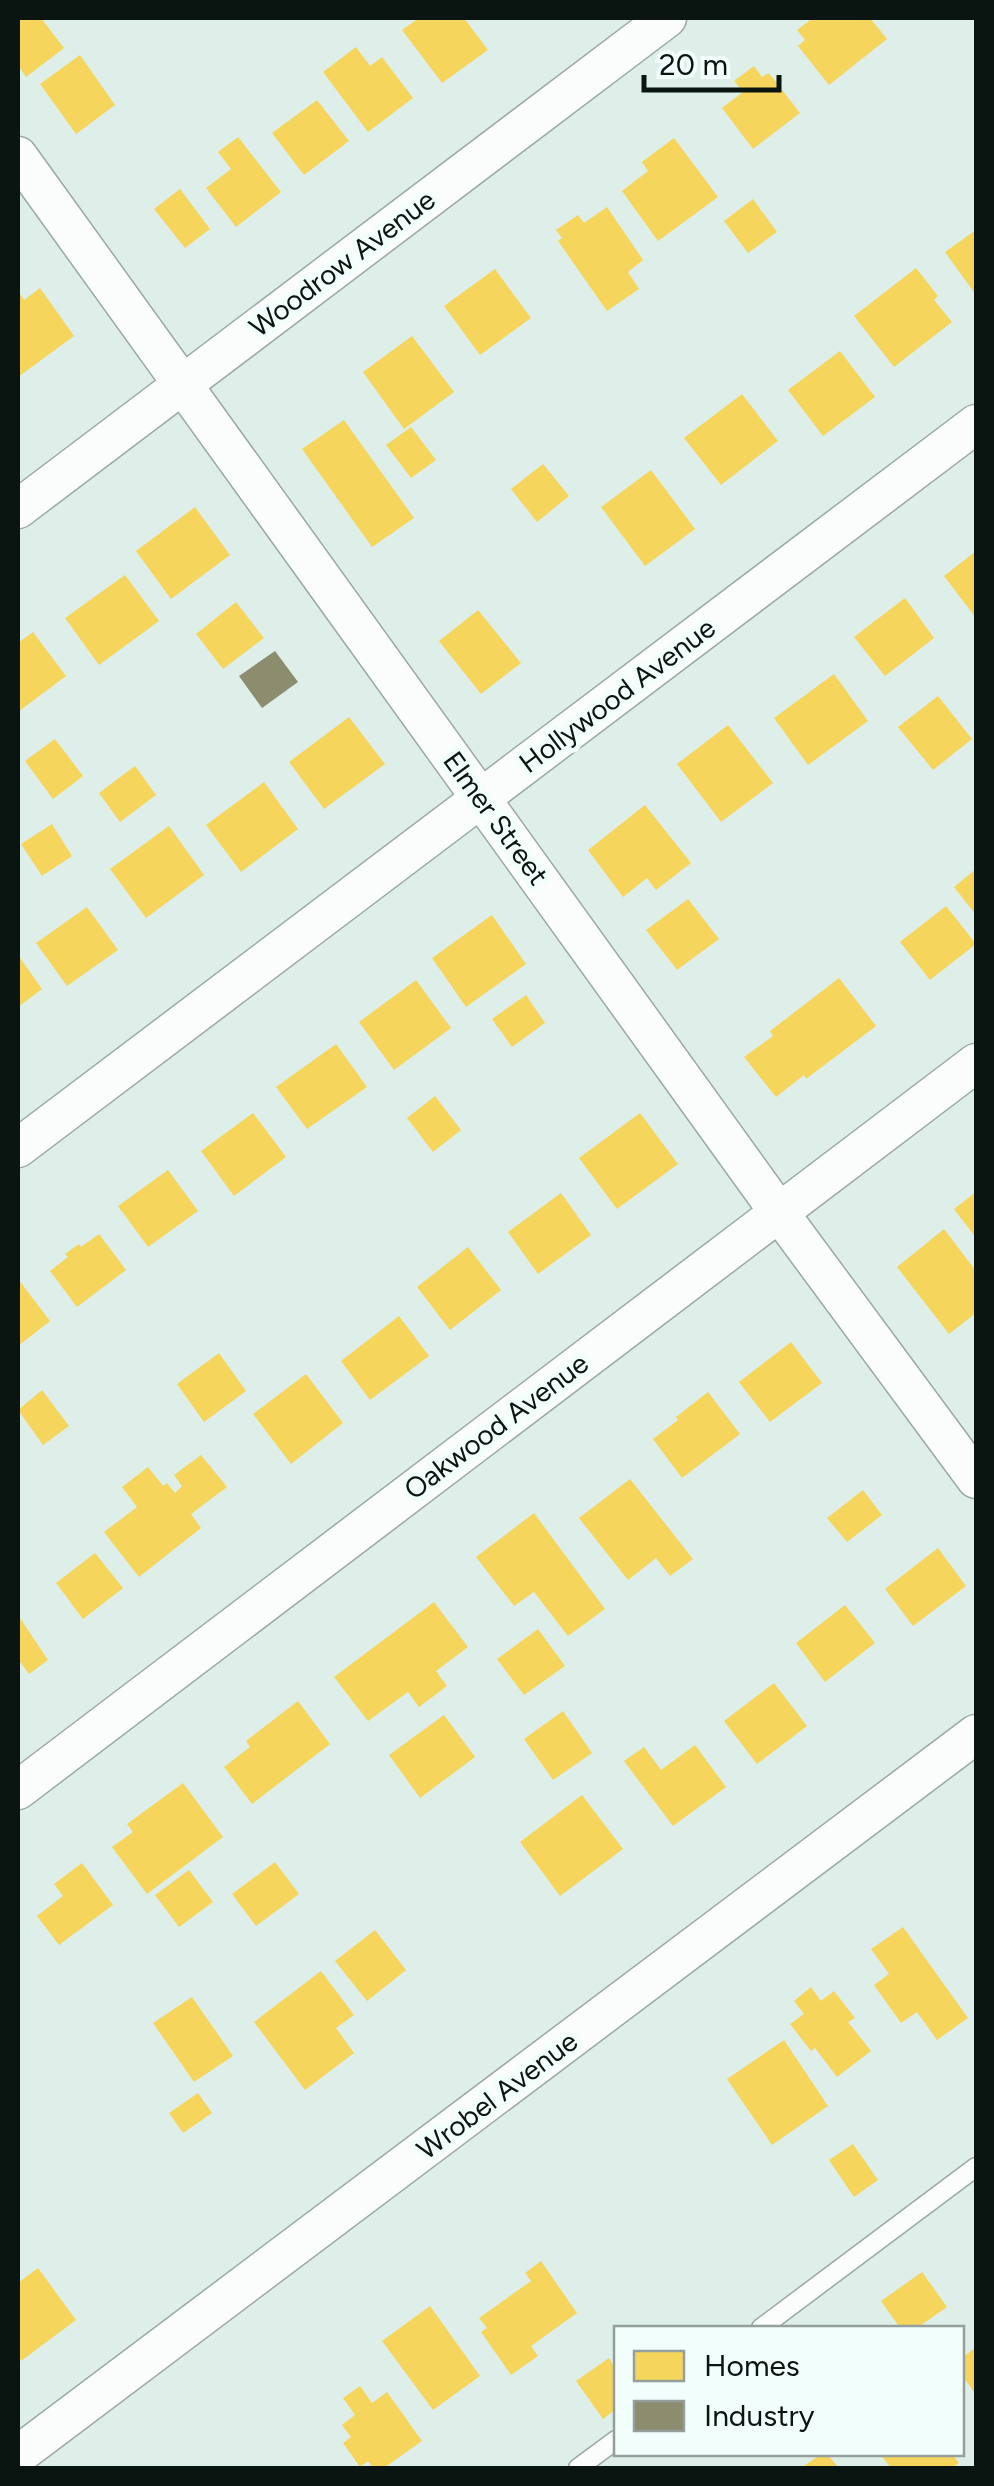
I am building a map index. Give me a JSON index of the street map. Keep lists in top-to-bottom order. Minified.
{"streets":{"street":["Woodrow Avenue","Hollywood Avenue","Elmer Street","Oakwood Avenue","Wrobel Avenue"]},"crossings":[["Woodrow Avenue","Elmer Street"],["Hollywood Avenue","Elmer Street"],["Elmer Street","Oakwood Avenue"]],"legend":["Homes","Industry"],"scale_bar":"20 m"}
